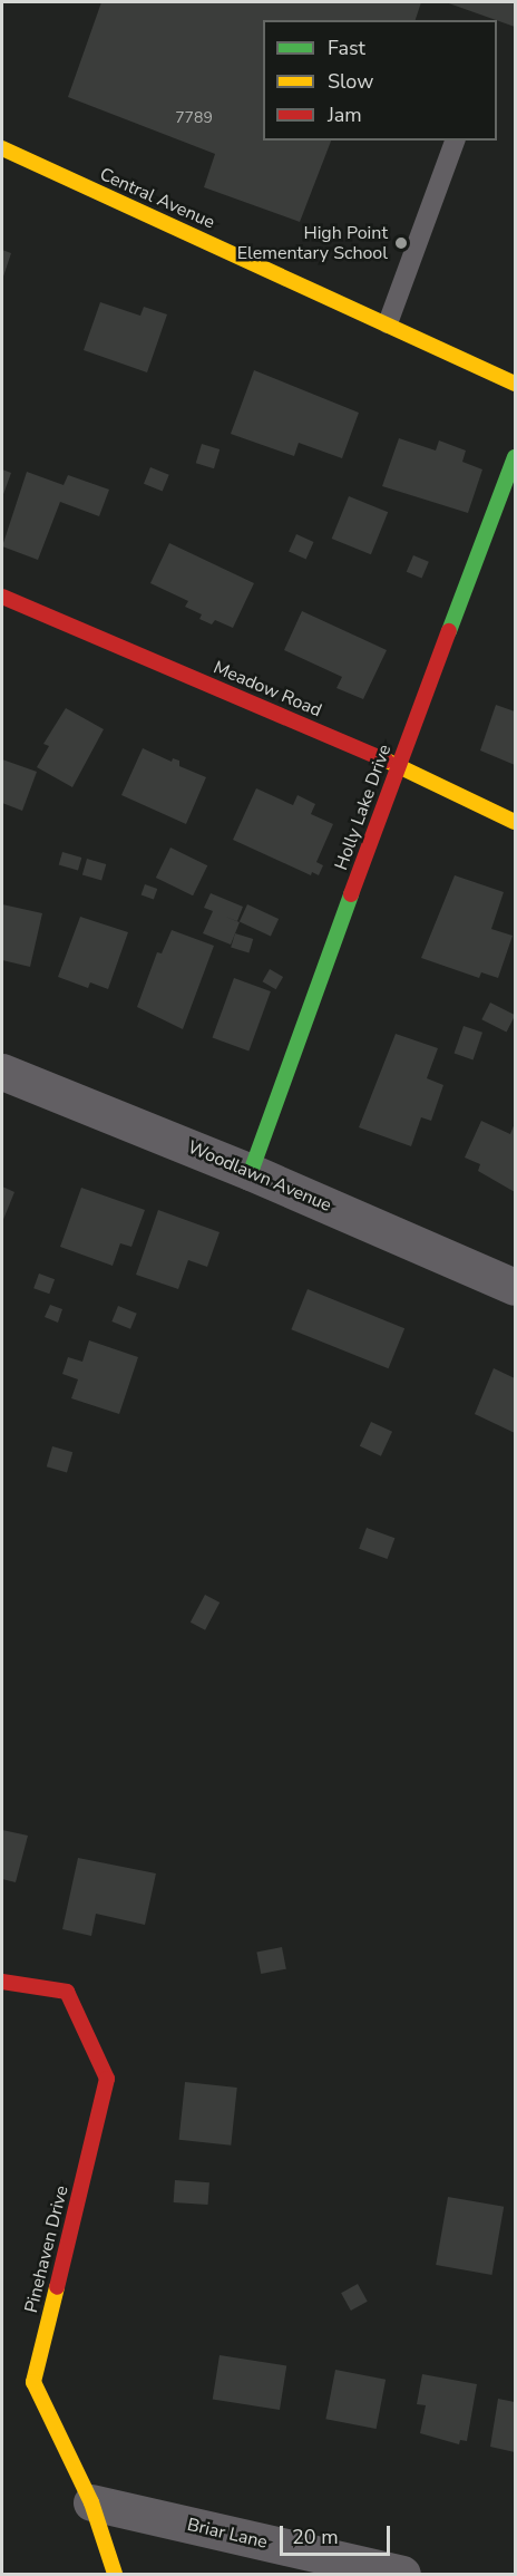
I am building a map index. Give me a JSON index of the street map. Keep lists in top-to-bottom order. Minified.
{"streets":{"street":["Central Avenue","Meadow Road","Holly Lake Drive","Woodlawn Avenue","Pinehaven Drive","Briar Lane"]},"crossings":[["Meadow Road","Holly Lake Drive"],["Holly Lake Drive","Woodlawn Avenue"],["Pinehaven Drive","Briar Lane"]],"places":["High Point Elementary School"],"house_numbers":["7789"],"legend":["Fast","Slow","Jam"],"scale_bar":"20 m"}
